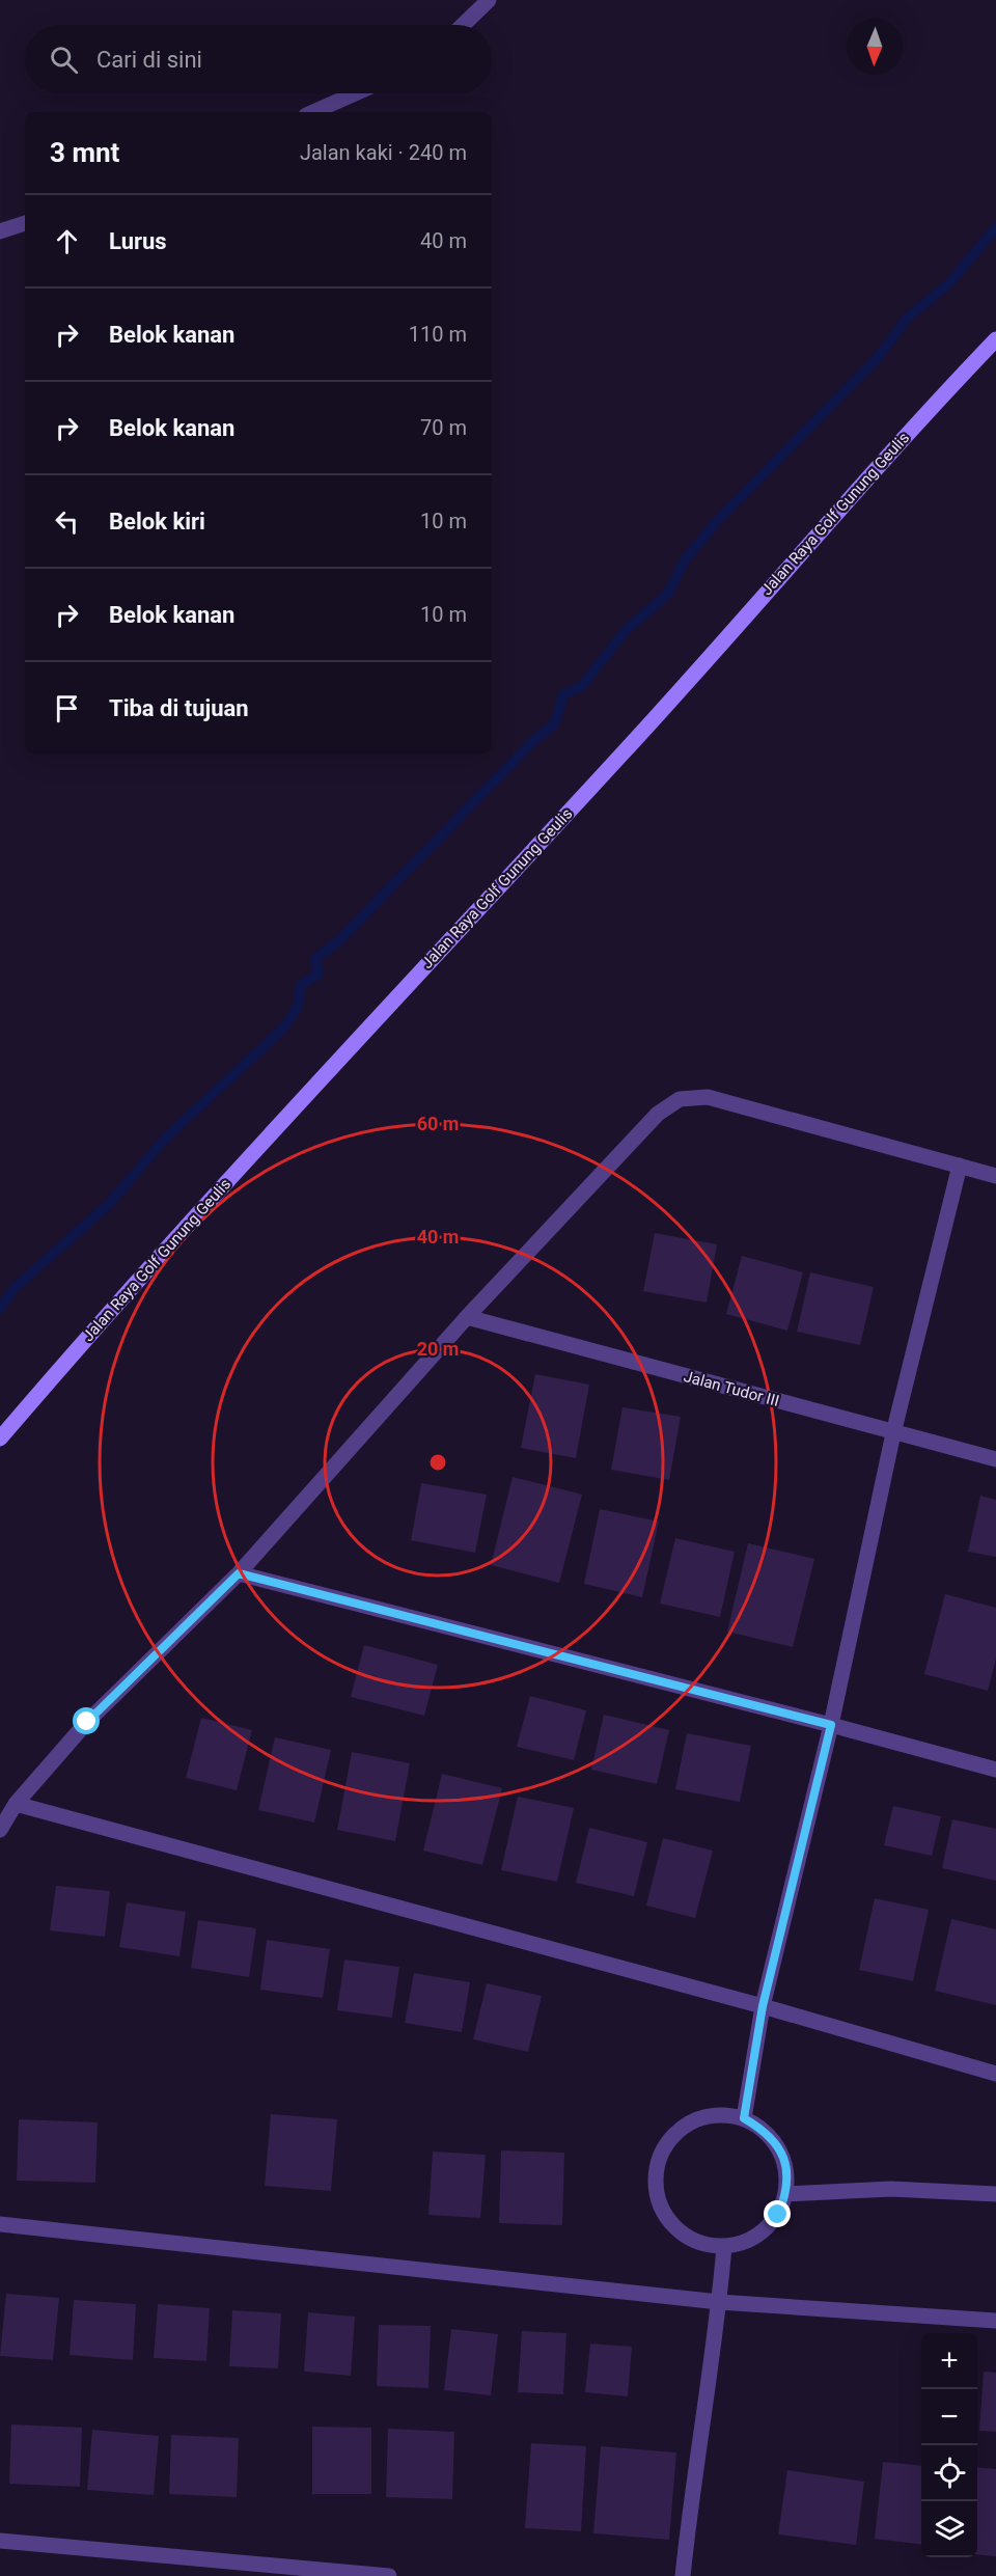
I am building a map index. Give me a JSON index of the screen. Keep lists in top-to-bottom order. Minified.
{"streets":{"main road":["Jalan Raya Golf Gunung Geulis"],"street":["Jalan Tudor III"]},"north":"bottom","page":{"search":"Cari di sini","heading":["3 mnt","Jalan kaki · 240 m"],"list":[["Lurus","40 m"],["Belok kanan","110 m"],["Belok kanan","70 m"],["Belok kiri","10 m"],["Belok kanan","10 m"],"Tiba di tujuan"],"map_buttons":["+","−"]},"rings":["60 m","40 m","20 m"]}
